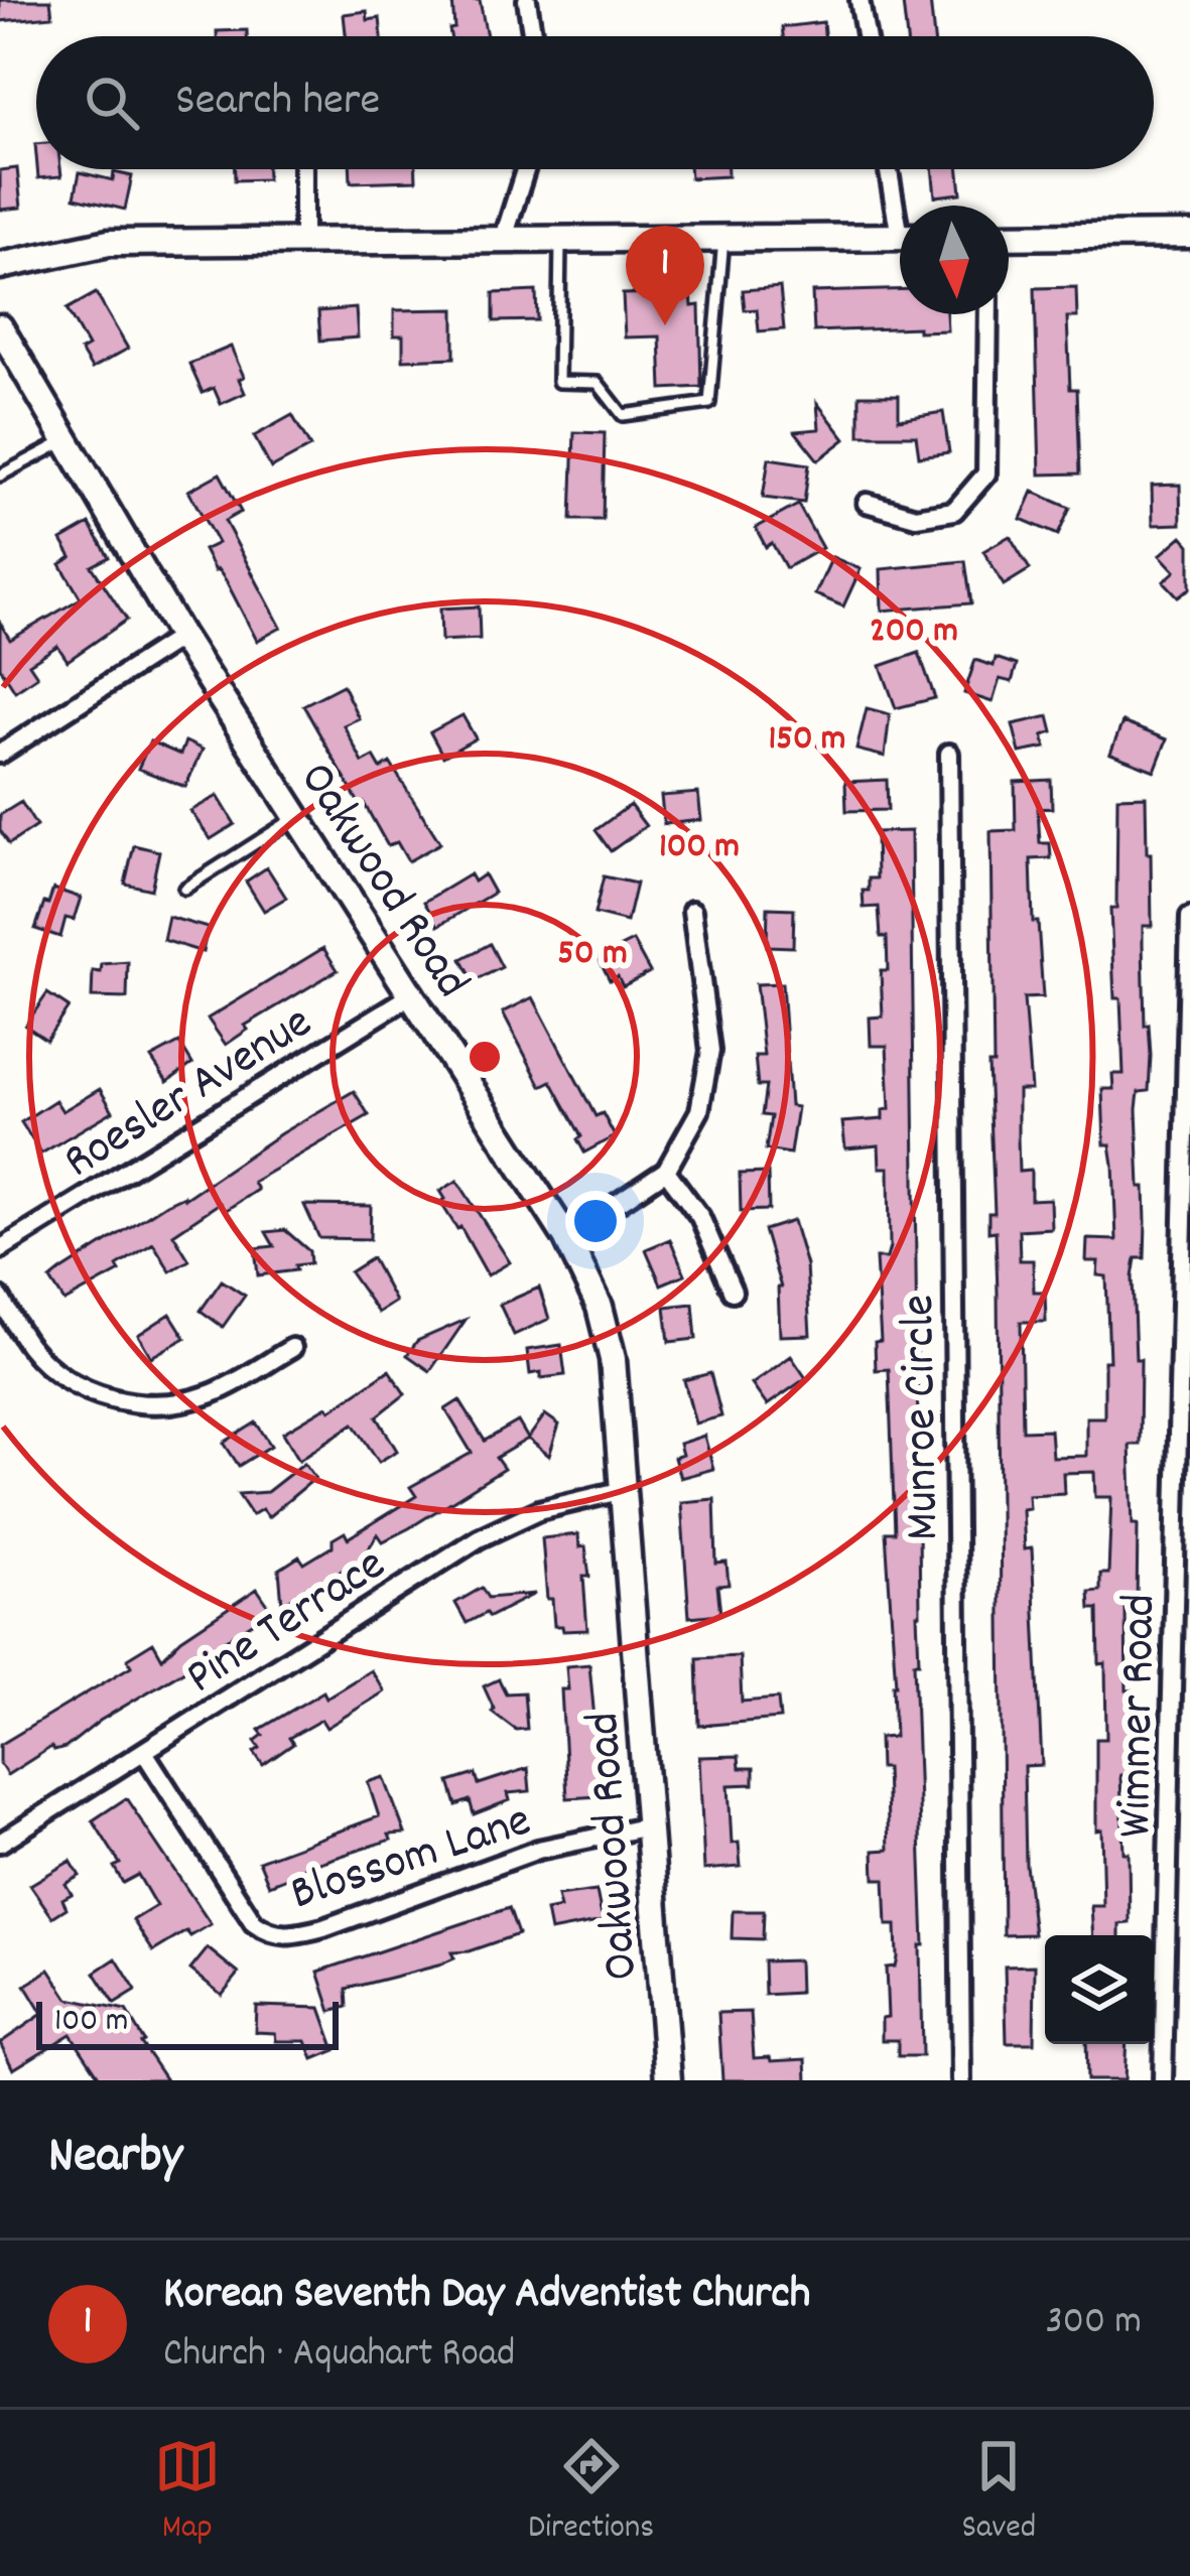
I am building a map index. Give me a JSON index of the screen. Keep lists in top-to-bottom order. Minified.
{"streets":{"street":["Oakwood Road","Roesler Avenue","Munroe Circle","Pine Terrace","Wimmer Road","Blossom Lane"]},"crossings":[["Oakwood Road","Roesler Avenue"],["Oakwood Road","Pine Terrace"],["Oakwood Road","Blossom Lane"],["Pine Terrace","Blossom Lane"]],"scale_bar":"100 m","north":"bottom","page":{"search":"Search here","pins":"1","scale":"100 m","heading":"Nearby","list":[{"mark":"1","name":"Korean Seventh Day Adventist Church","note":"Church · Aquahart Road","value":"300 m"}],"nav":["Map","Directions","Saved"]},"rings":["200 m","150 m","100 m","50 m"]}
